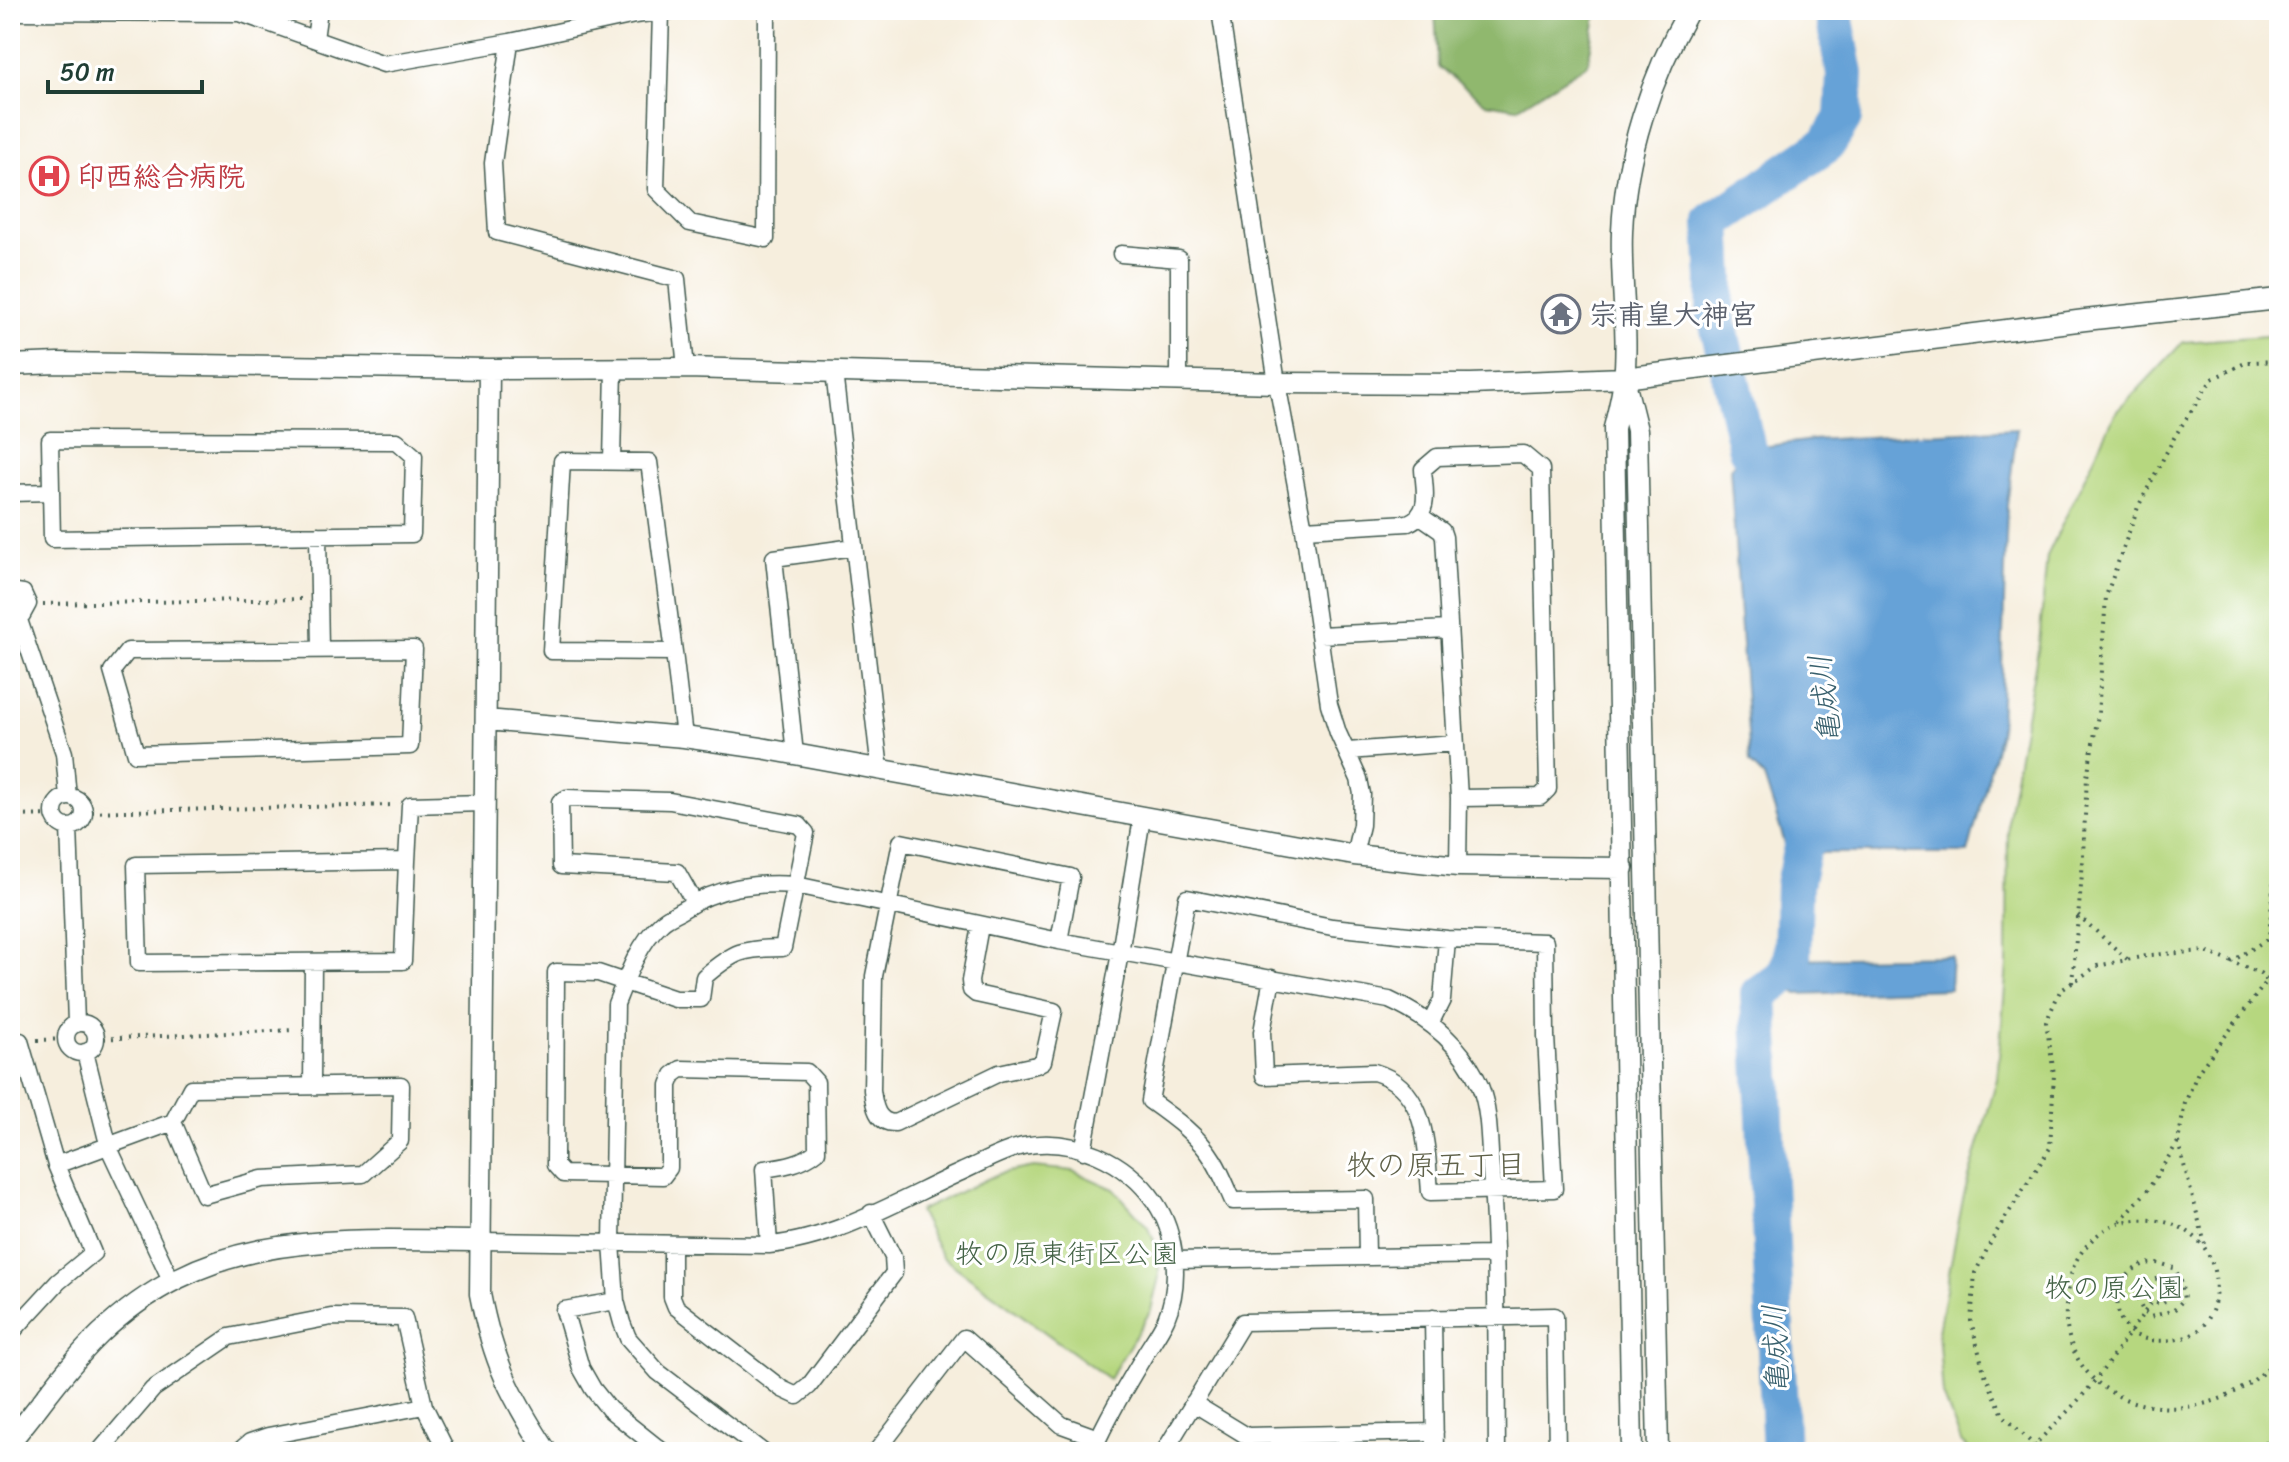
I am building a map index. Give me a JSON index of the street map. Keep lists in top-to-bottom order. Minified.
{"districts":["牧の原五丁目"],"water":["亀成川"],"parks":["牧の原東街区公園","牧の原公園"],"places":{"hospital":["印西総合病院"],"temple":["宗甫皇大神宮"]},"scale_bar":"50 m"}
